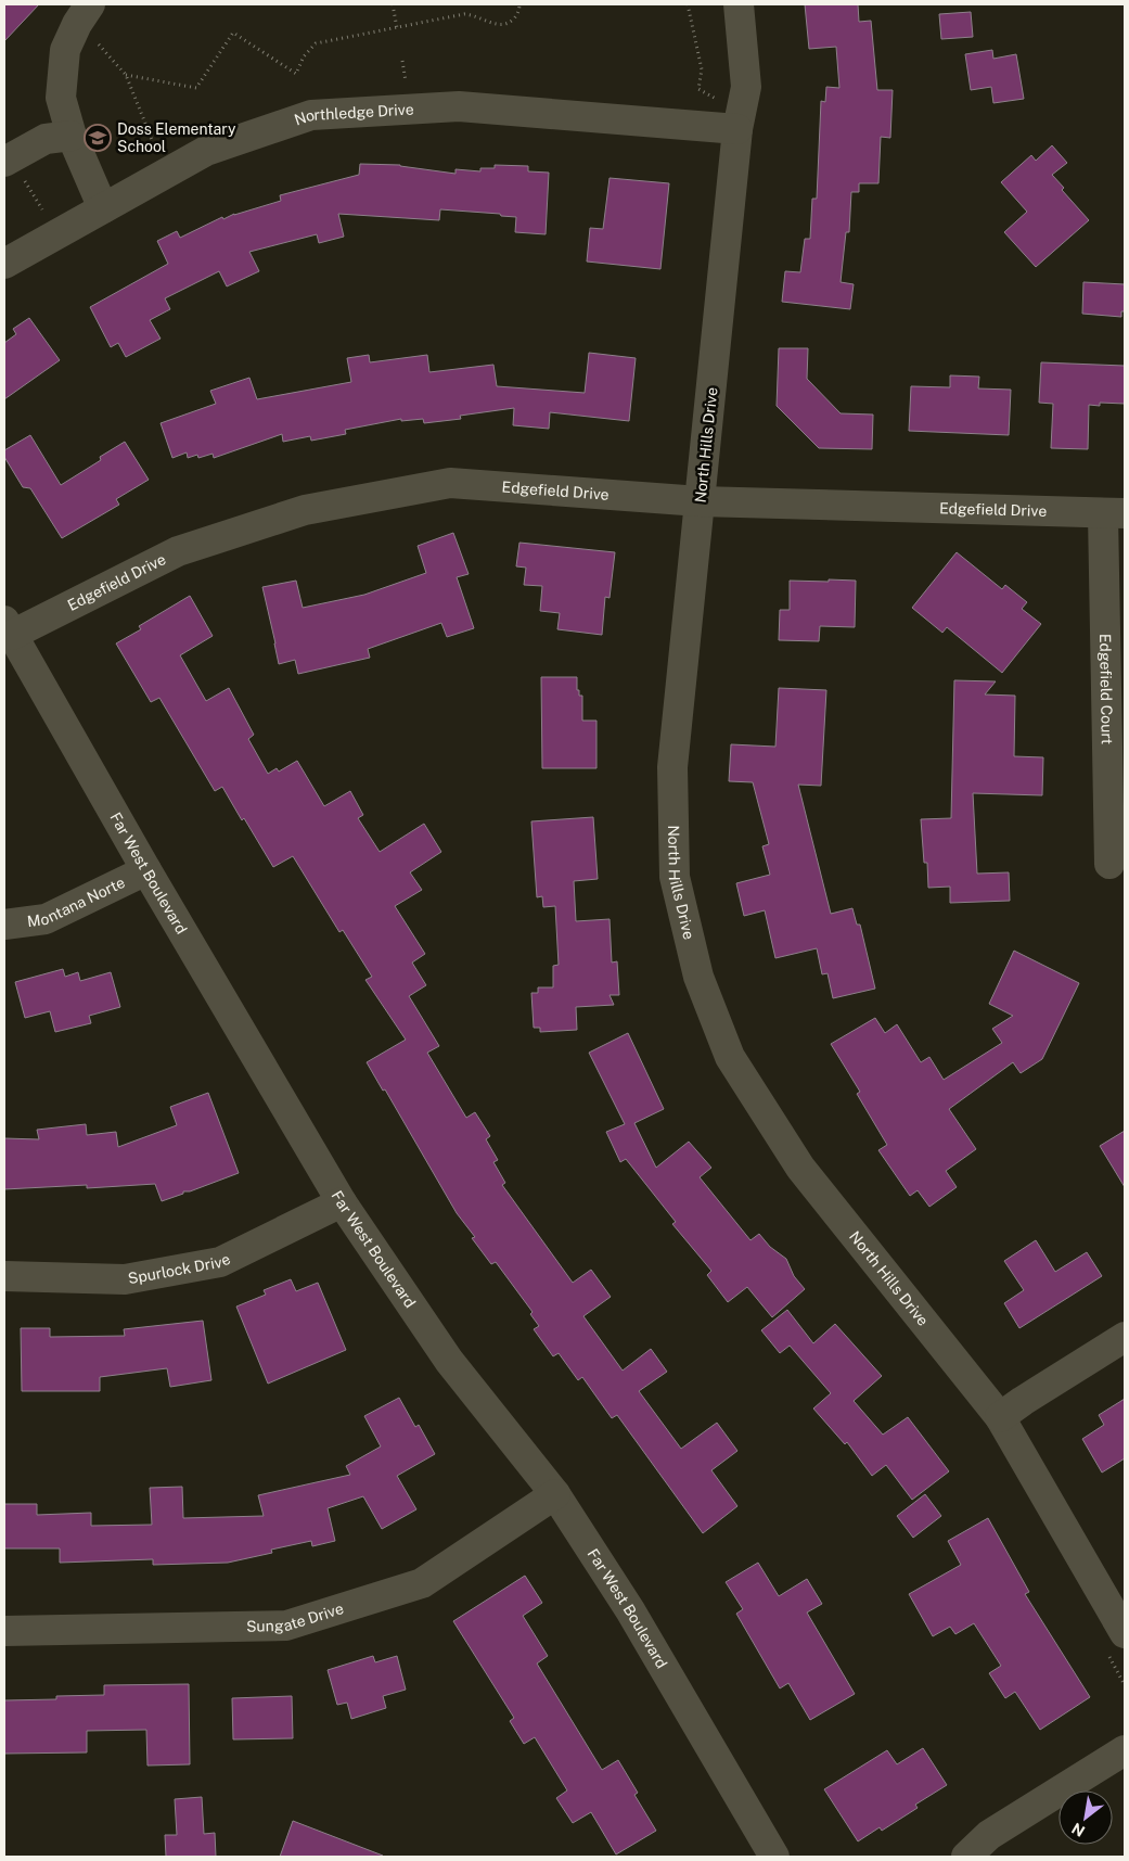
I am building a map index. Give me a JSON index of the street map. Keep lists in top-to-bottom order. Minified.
{"streets":{"street":["Northledge Drive","North Hills Drive","Edgefield Drive","Edgefield Court","Far West Boulevard","Montana Norte","Spurlock Drive","Sungate Drive"]},"crossings":[["Northledge Drive","North Hills Drive"],["North Hills Drive","Edgefield Drive"],["Edgefield Drive","Edgefield Court"],["Edgefield Drive","Far West Boulevard"],["Far West Boulevard","Montana Norte"],["Far West Boulevard","Spurlock Drive"],["Far West Boulevard","Sungate Drive"]],"places":{"school or university":["Doss Elementary School"]},"north":"bottom left"}
